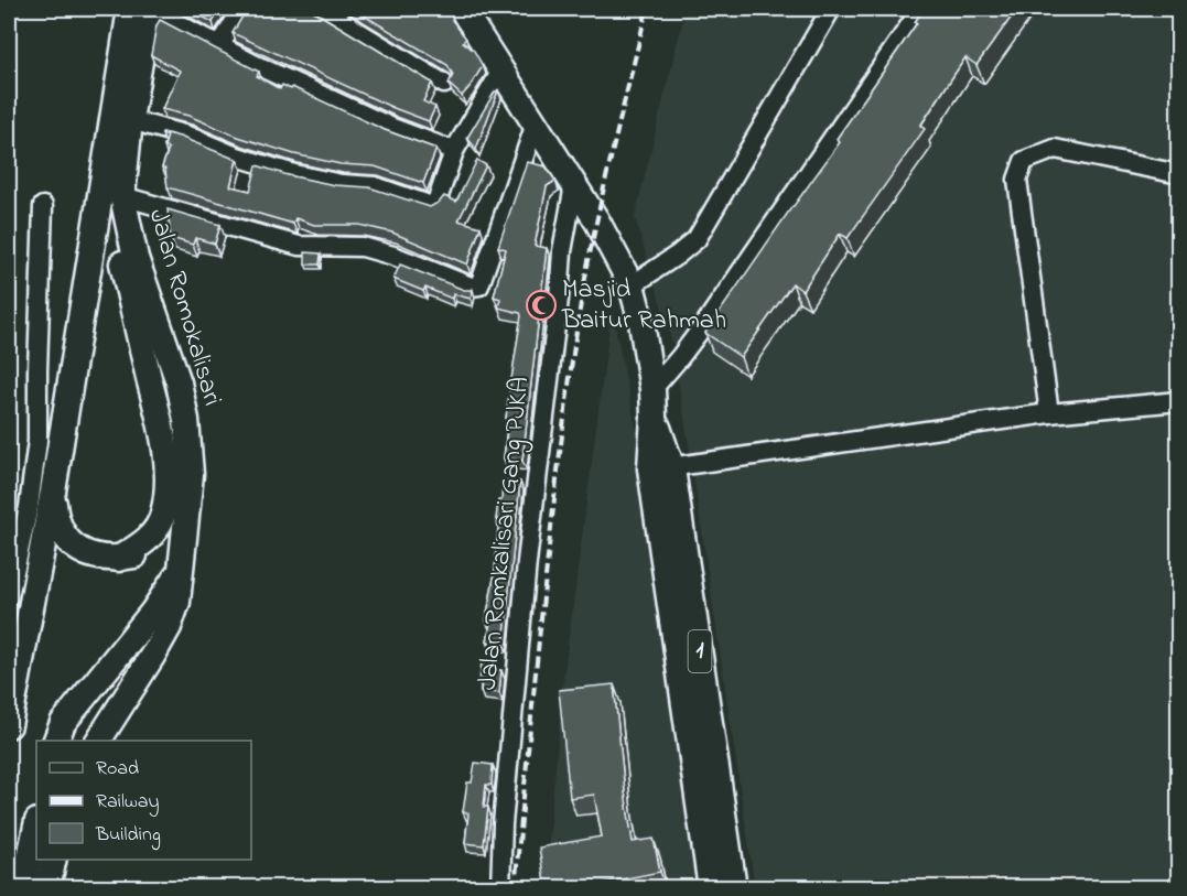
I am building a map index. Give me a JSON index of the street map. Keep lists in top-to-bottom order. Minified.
{"streets":{"highway":["Jalan Romokalisari","1"],"street":["Jalan Romkalisari Gang PJKA"]},"crossings":[["Jalan Romkalisari Gang PJKA","1"]],"places":{"mosque":["Masjid Baitur Rahmah"]},"legend":["Road","Railway","Building"]}
